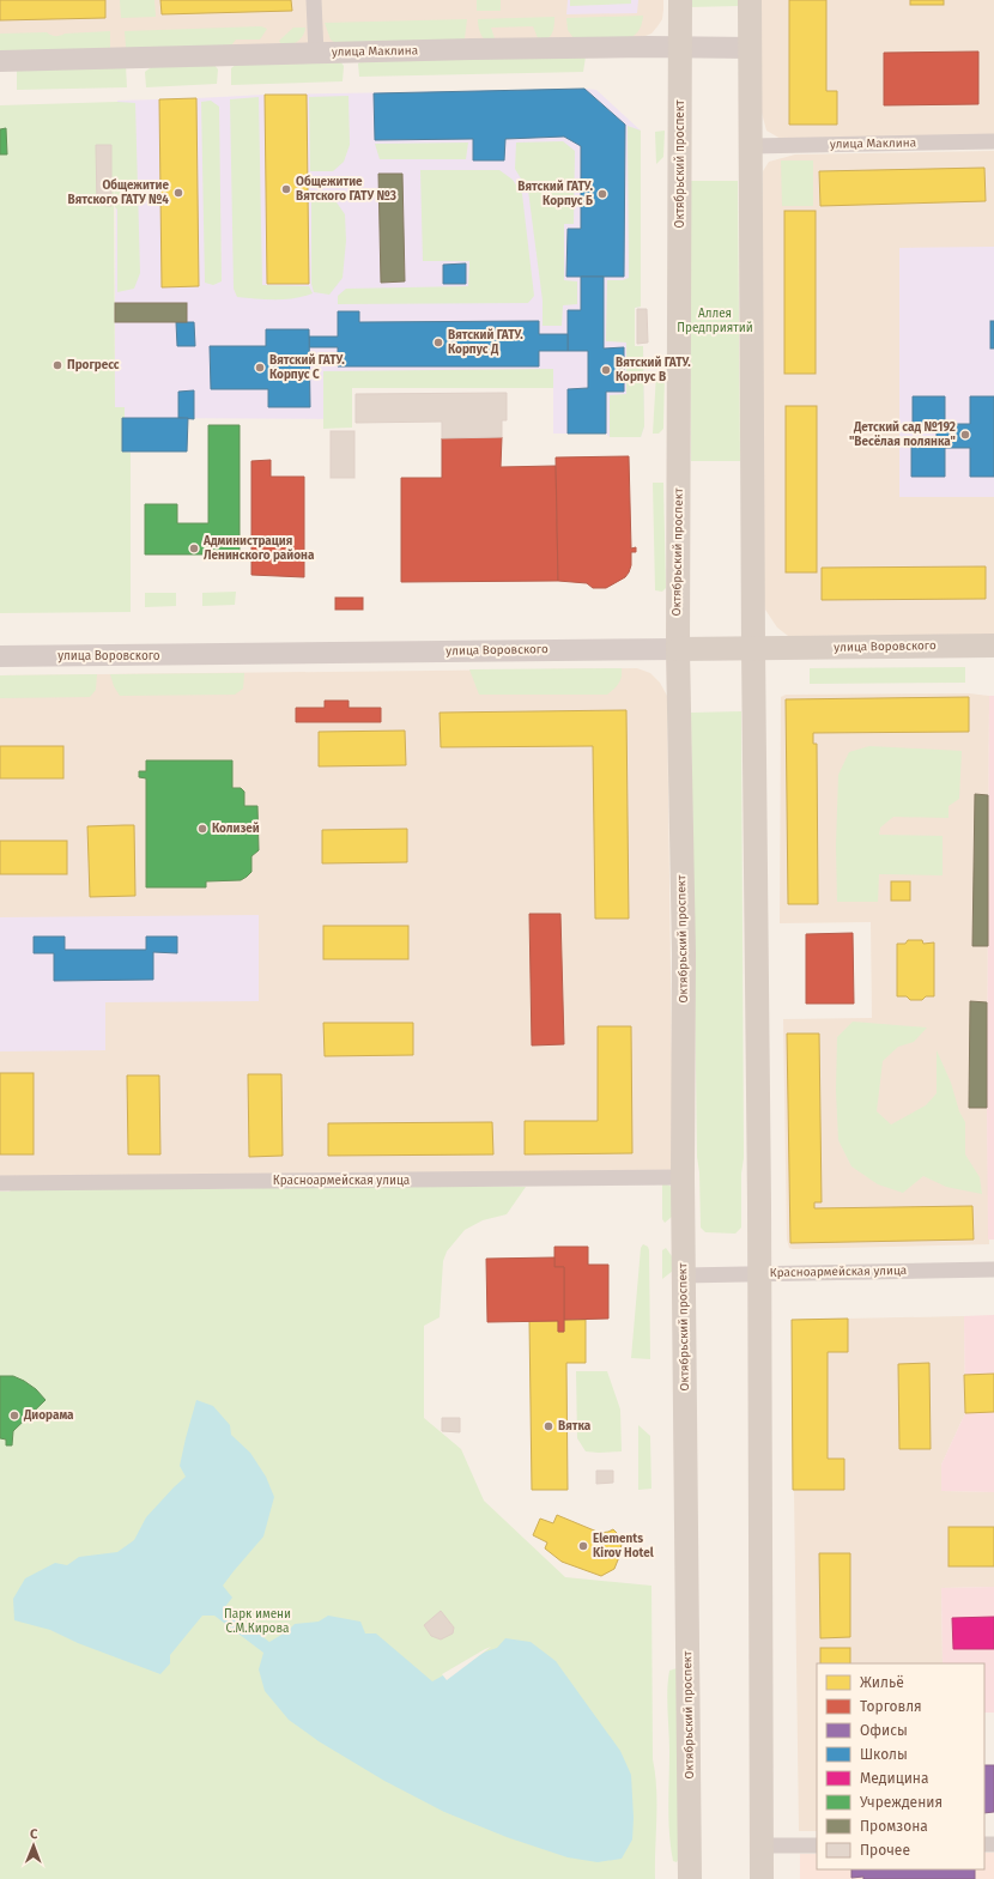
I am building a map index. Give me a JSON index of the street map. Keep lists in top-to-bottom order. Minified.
{"streets":{"main road":["Октябрьский проспект","улица Воровского"],"street":["улица Маклина","Красноармейская улица"]},"crossings":[["улица Маклина","Октябрьский проспект"],["Октябрьский проспект","улица Воровского"],["Октябрьский проспект","Красноармейская улица"]],"parks":["Аллея Предприятий","Парк имени С.М.Кирова"],"places":["Общежитие Вятского ГАТУ №3","Общежитие Вятского ГАТУ №4","Вятский ГАТУ. Корпус Б","Вятский ГАТУ. Корпус Д","Прогресс","Вятский ГАТУ. Корпус С","Вятский ГАТУ. Корпус В","Детский сад №192 \"Весёлая полянка\"","Администрация Ленинского района","Колизей","Диорама","Вятка","Elements Kirov Hotel"],"legend":["Жильё","Торговля","Офисы","Школы","Медицина","Учреждения","Промзона","Прочее"],"north":"top"}
